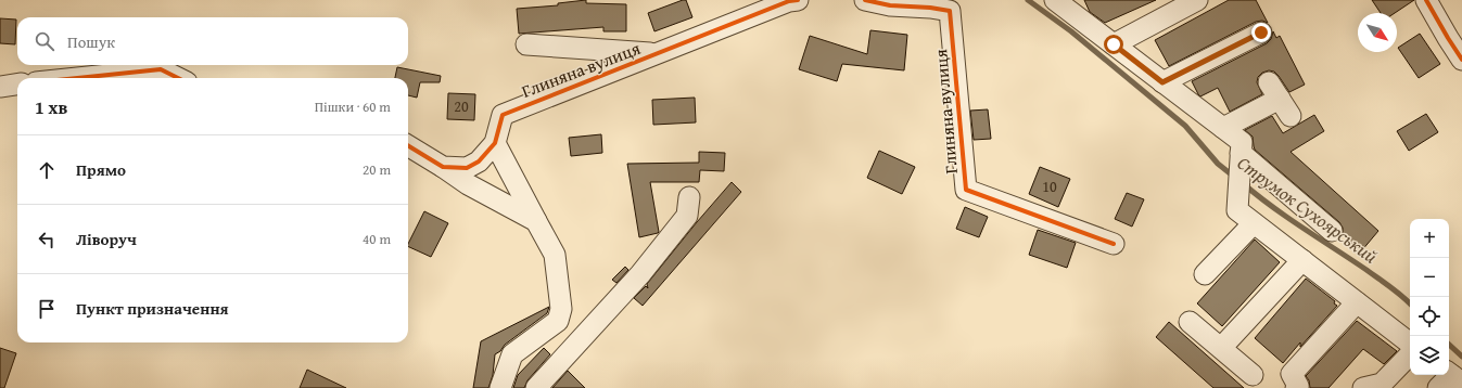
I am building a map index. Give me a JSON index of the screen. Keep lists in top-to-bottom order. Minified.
{"streets":{"street":["Глиняна вулиця"]},"water":["Струмок Сухоярський"],"house_numbers":["20","10"],"north":"bottom right","page":{"search":"Пошук","heading":["1 хв","Пішки · 60 m"],"list":[["Прямо","20 m"],["Ліворуч","40 m"],"Пункт призначення"],"map_buttons":["+","−"]}}
